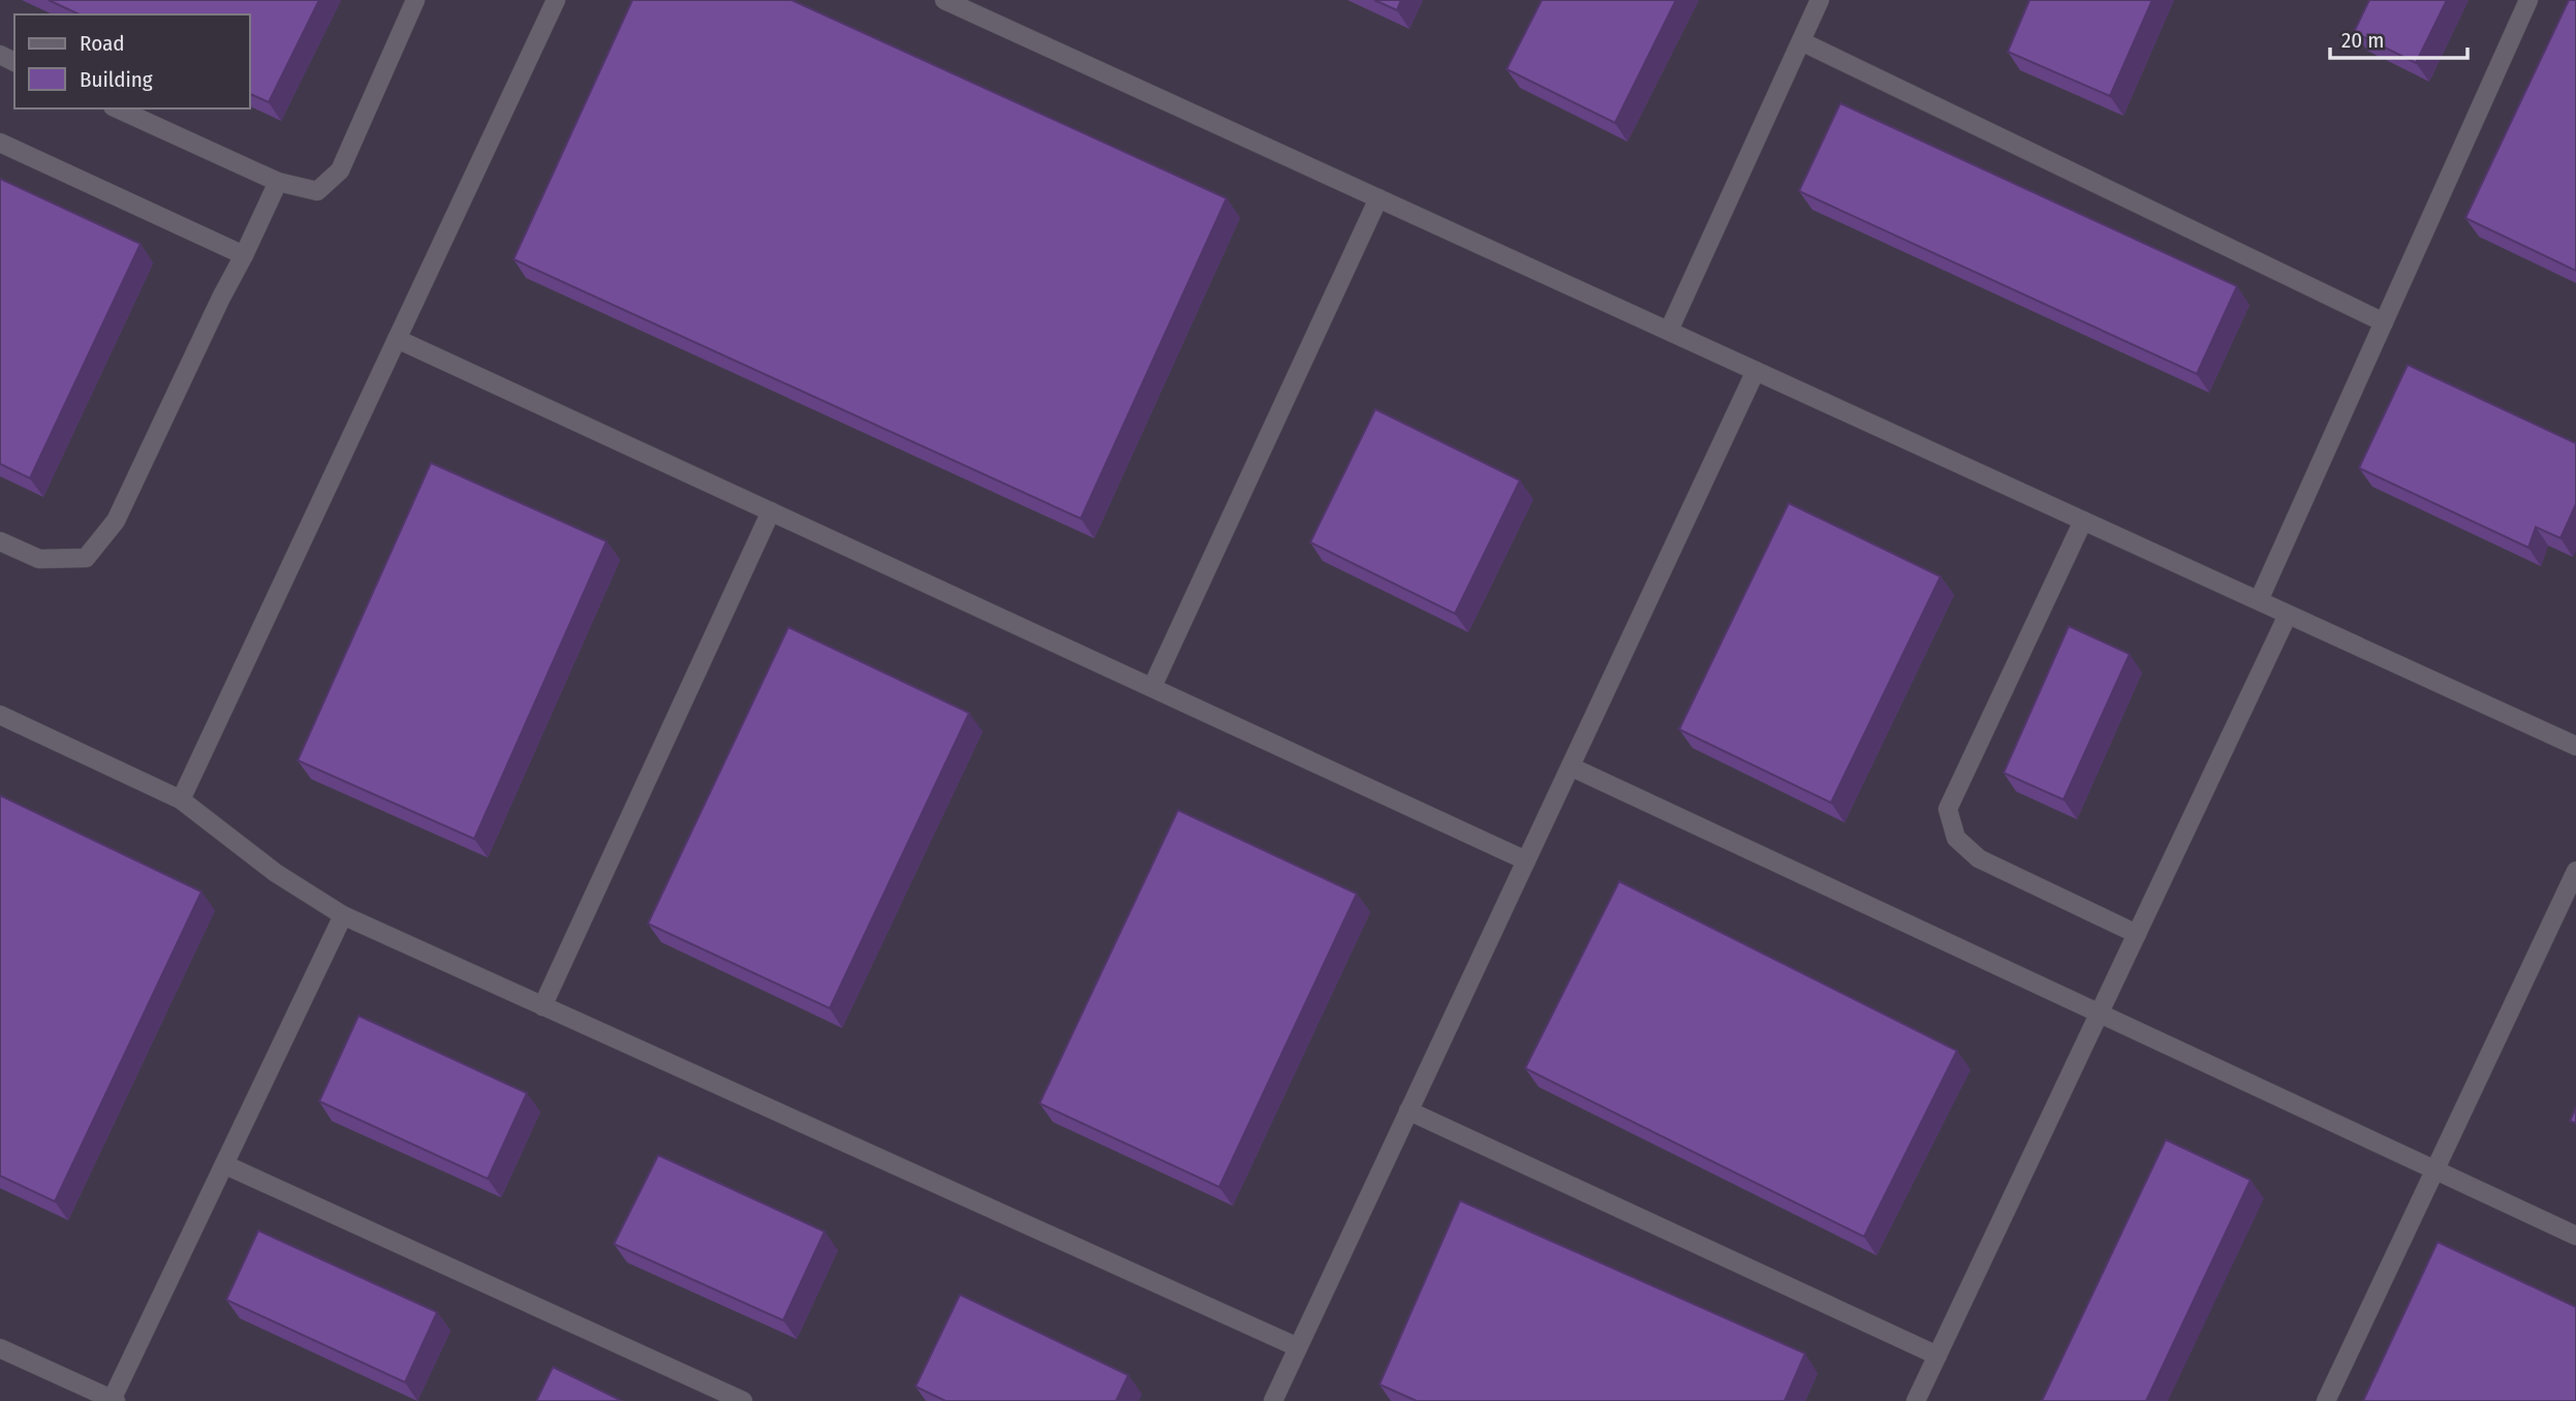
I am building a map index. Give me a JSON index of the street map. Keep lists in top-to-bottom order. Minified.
{"legend":["Road","Building"],"scale_bar":"20 m"}
